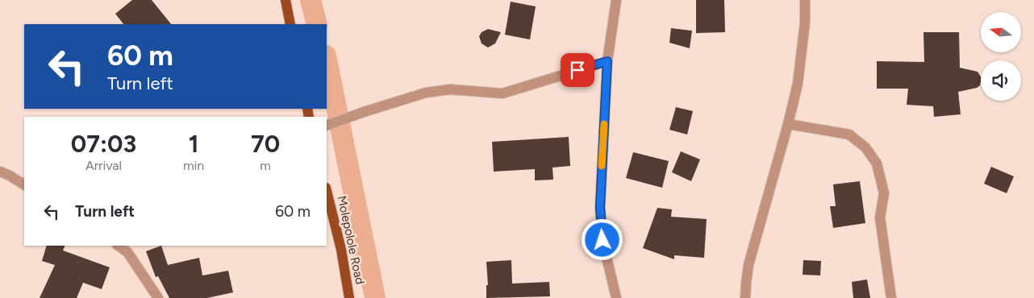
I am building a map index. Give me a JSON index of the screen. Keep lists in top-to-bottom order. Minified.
{"streets":{"main road":["Molepolole Road"]},"north":"left","page":{"turn":["60 m","Turn left"],"eta":["07:03","Arrival","1","min","70","m"],"list":[{"name":"Turn left","value":"60 m"}]}}
